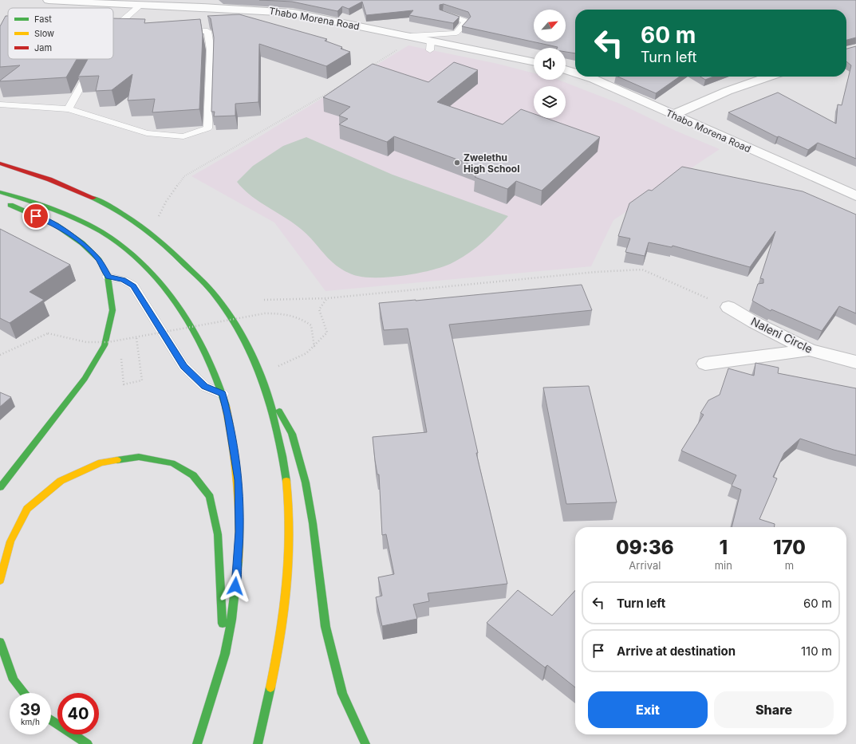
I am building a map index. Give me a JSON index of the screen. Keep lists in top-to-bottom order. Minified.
{"streets":{"street":["Thabo Morena Road","Naleni Circle"]},"places":["Zwelethu High School"],"legend":["Fast","Slow","Jam"],"north":"top right","page":{"turn":["60 m","Turn left"],"eta":["09:36","Arrival","1","min","170","m"],"list":[{"name":"Turn left","value":"60 m"},{"name":"Arrive at destination","value":"110 m"}],"buttons":["Exit","Share"],"speed":"39 km/h","limit":"40"}}
